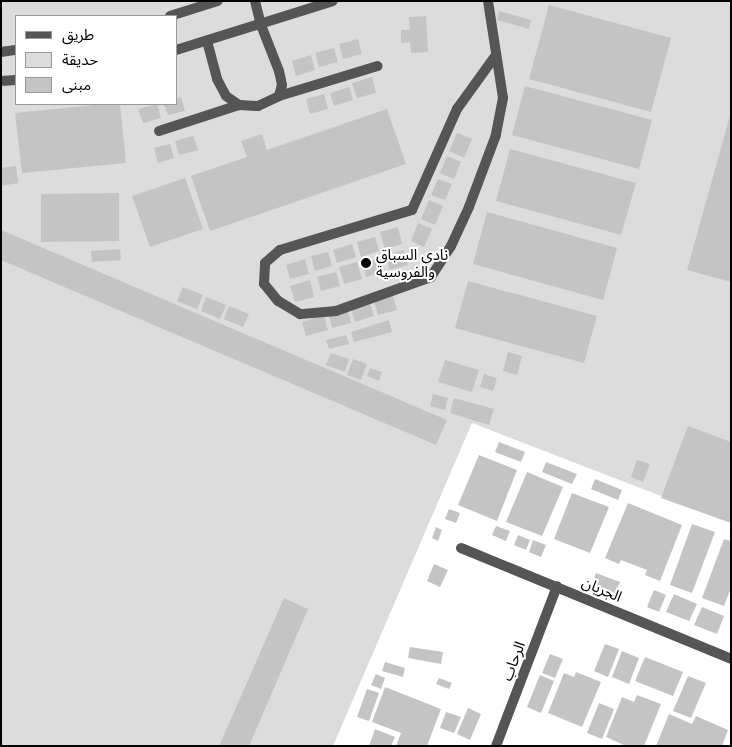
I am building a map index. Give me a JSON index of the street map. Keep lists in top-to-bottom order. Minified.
{"streets":{"street":["الجريان","الرحاب"]},"crossings":[["الجريان","الرحاب"]],"places":["نادي السباق والفروسية"],"legend":["طريق","حديقة","مبنى"]}
